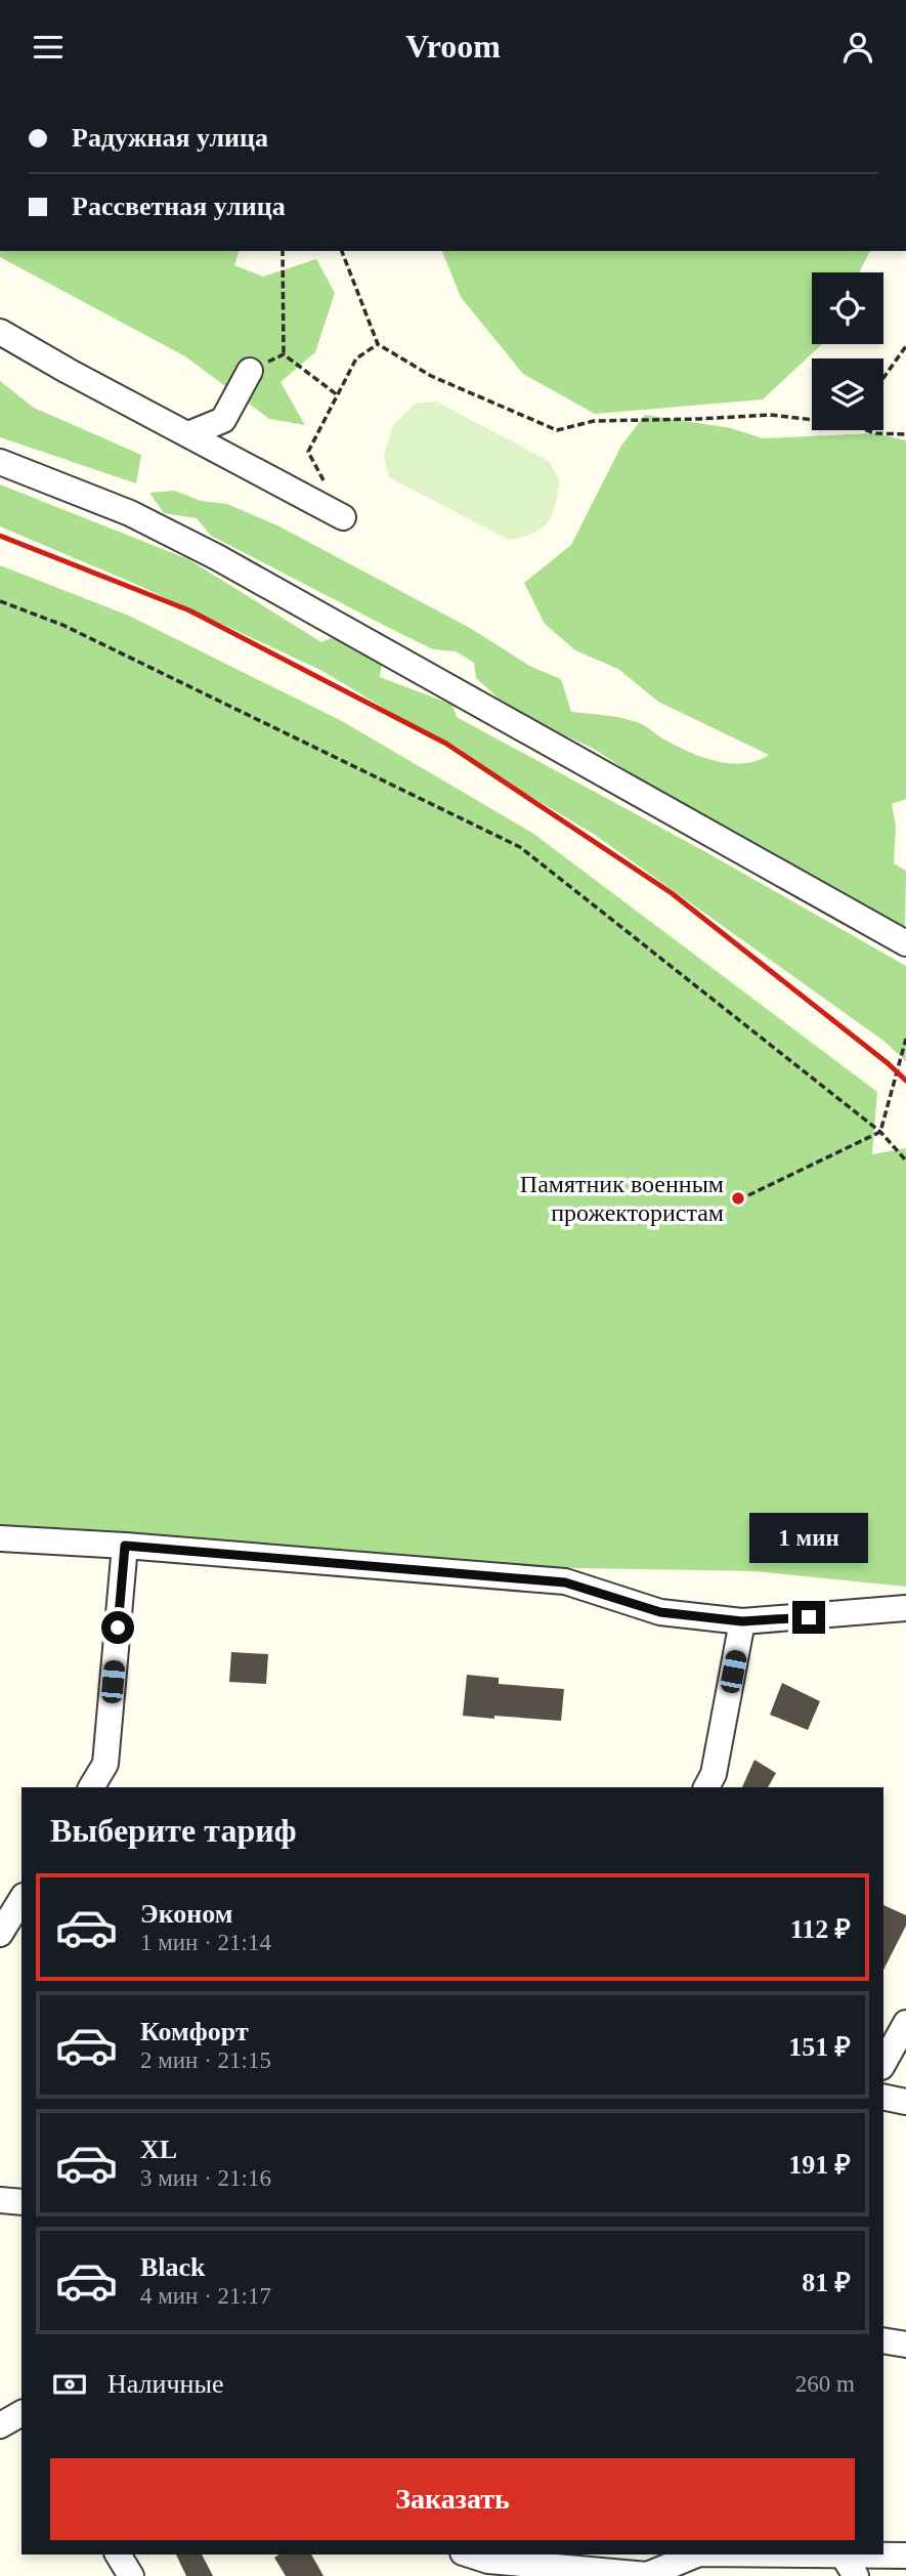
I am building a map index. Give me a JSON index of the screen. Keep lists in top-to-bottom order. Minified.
{"places":["Памятник военным прожектористам"],"page":{"header":"Vroom","banner":["Радужная улица","Рассветная улица"],"bubble":"1 мин","heading":"Выберите тариф","list":[{"name":"Эконом","note":"1 мин · 21:14","value":"112 ₽"},{"name":"Комфорт","note":"2 мин · 21:15","value":"151 ₽"},{"name":"XL","note":"3 мин · 21:16","value":"191 ₽"},{"name":"Black","note":"4 мин · 21:17","value":"81 ₽"}],"pay":["Наличные","260 m"],"buttons":"Заказать"}}
